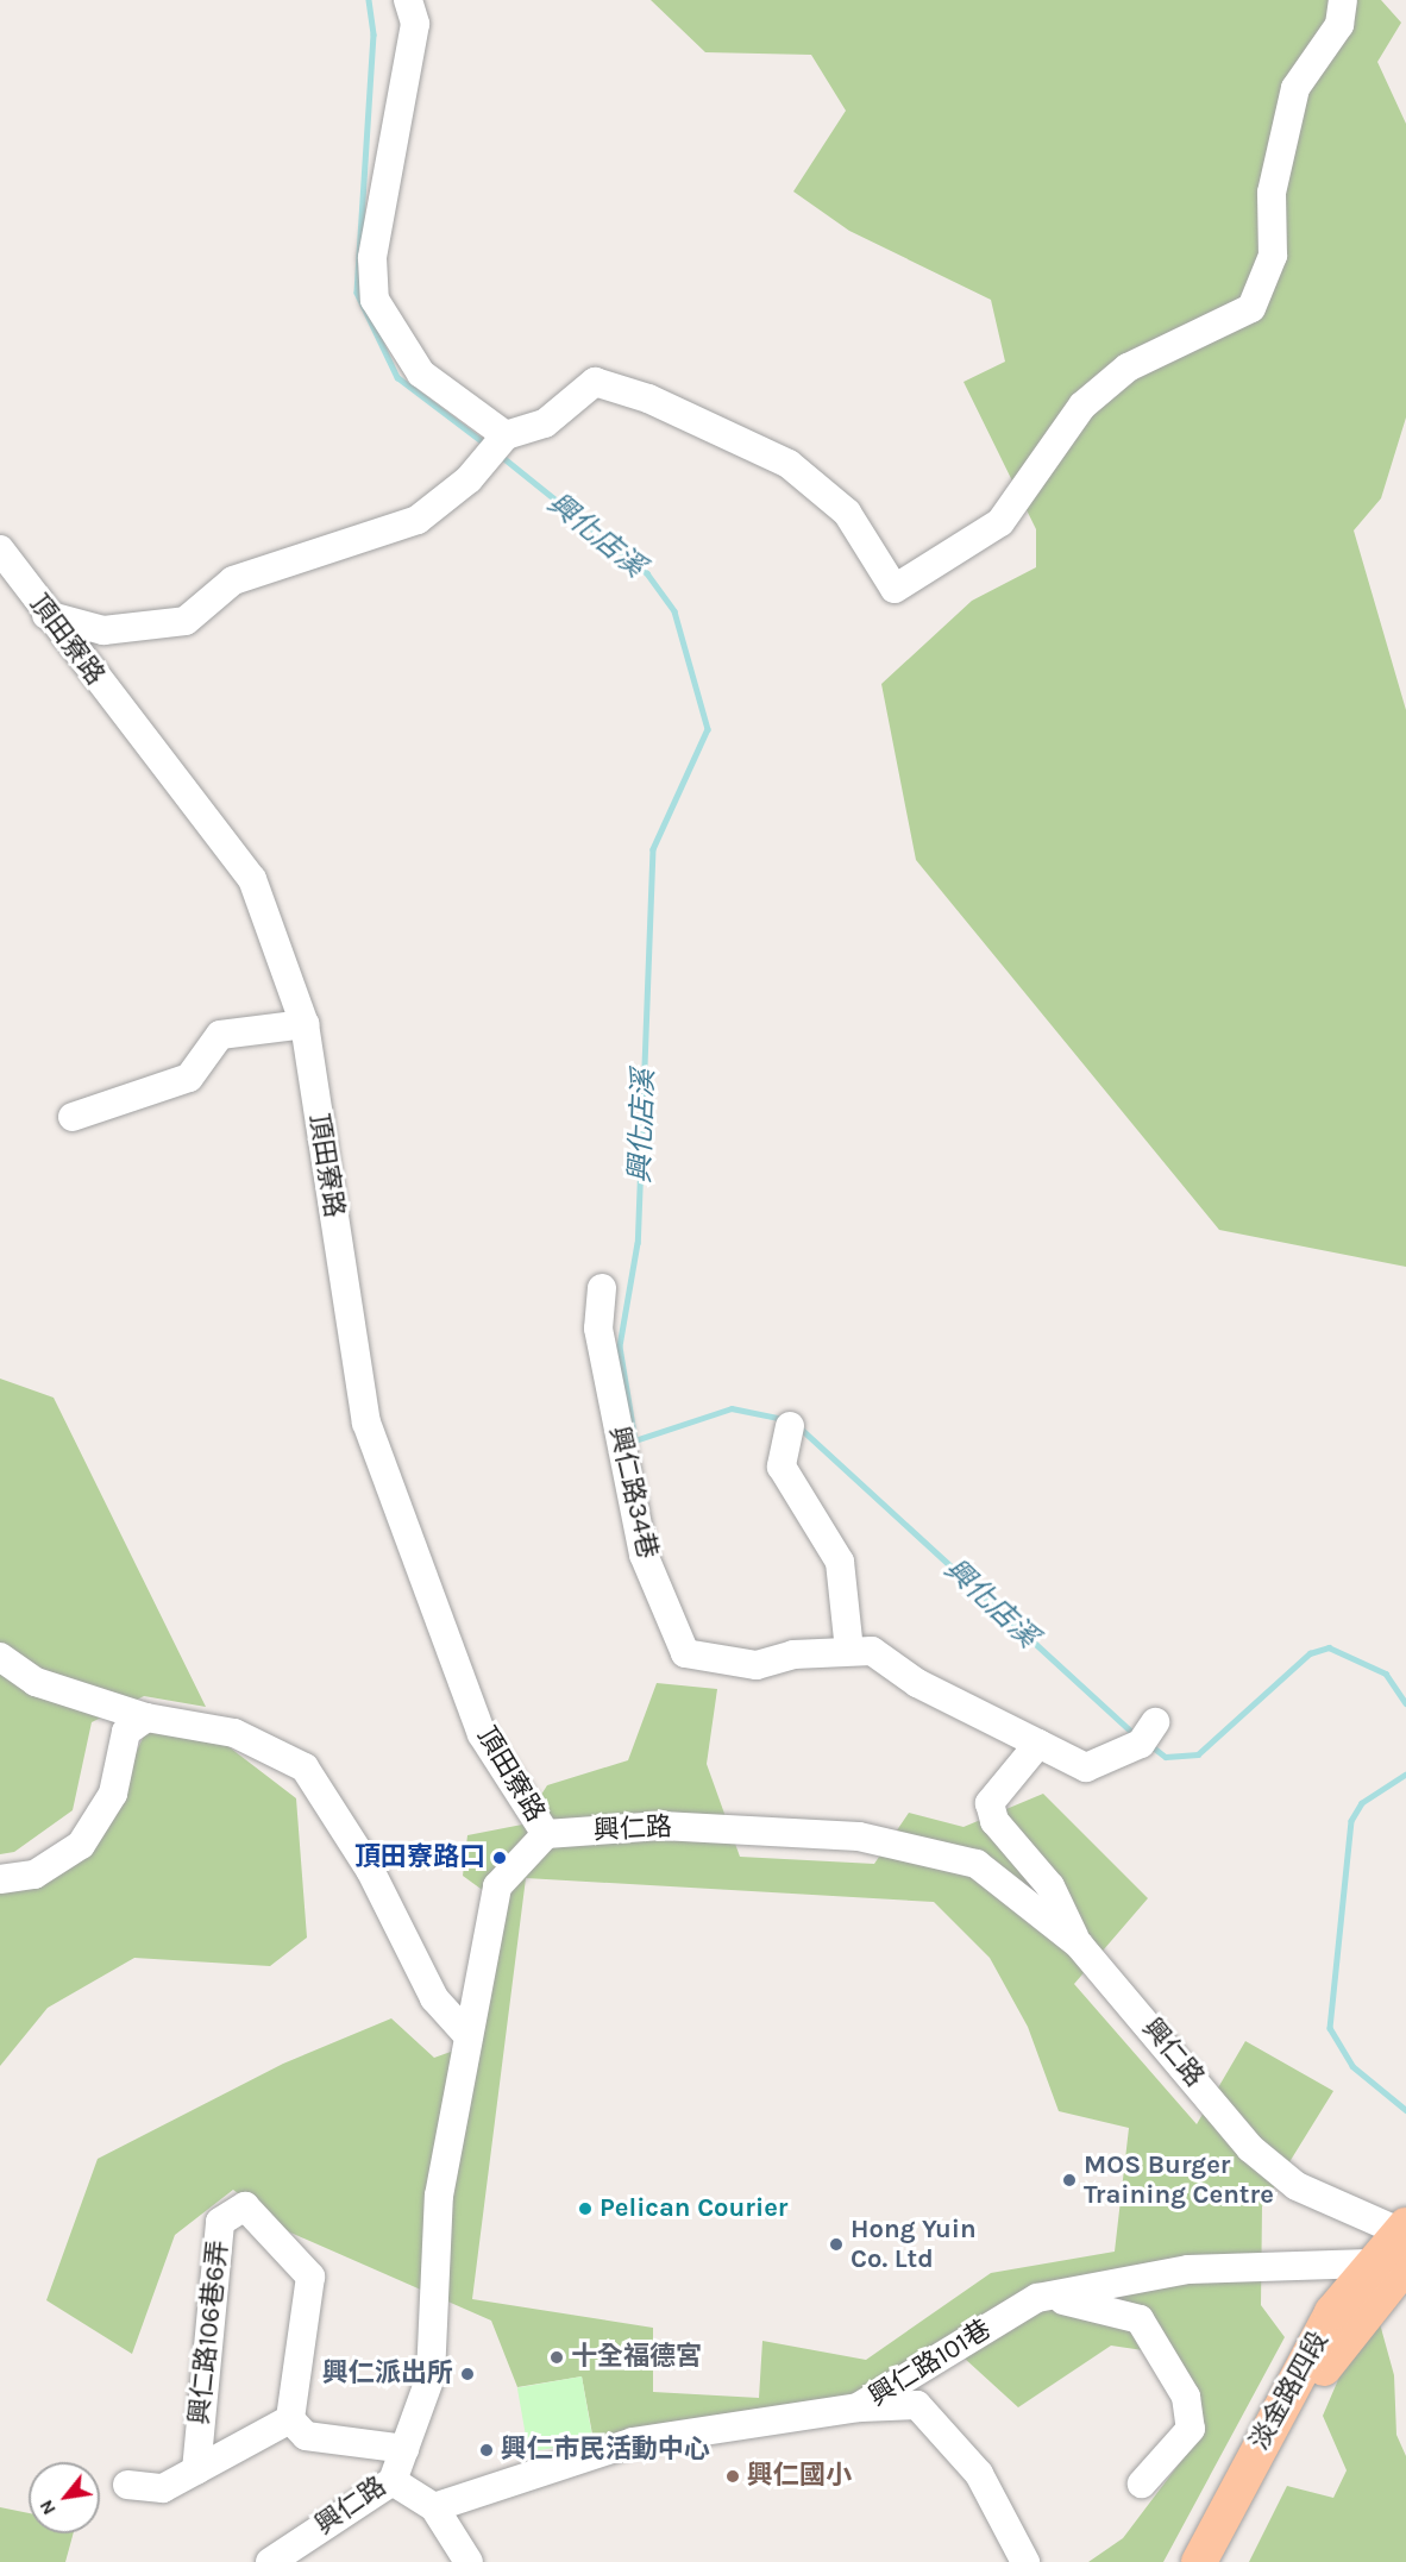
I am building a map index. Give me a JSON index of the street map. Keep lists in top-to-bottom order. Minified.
{"streets":{"main road":["淡金路四段"],"street":["頂田寮路","興仁路34巷","興仁路","興仁路106巷6弄","興仁路101巷"]},"crossings":[["頂田寮路","興仁路"],["興仁路","淡金路四段"],["興仁路101巷","淡金路四段"]],"water":["興化店溪"],"places":["頂田寮路口","MOS Burger Training Centre","Pelican Courier","Hong Yuin Co. Ltd","十全福德宮","興仁派出所","興仁市民活動中心","興仁國小"],"north":"bottom left"}
